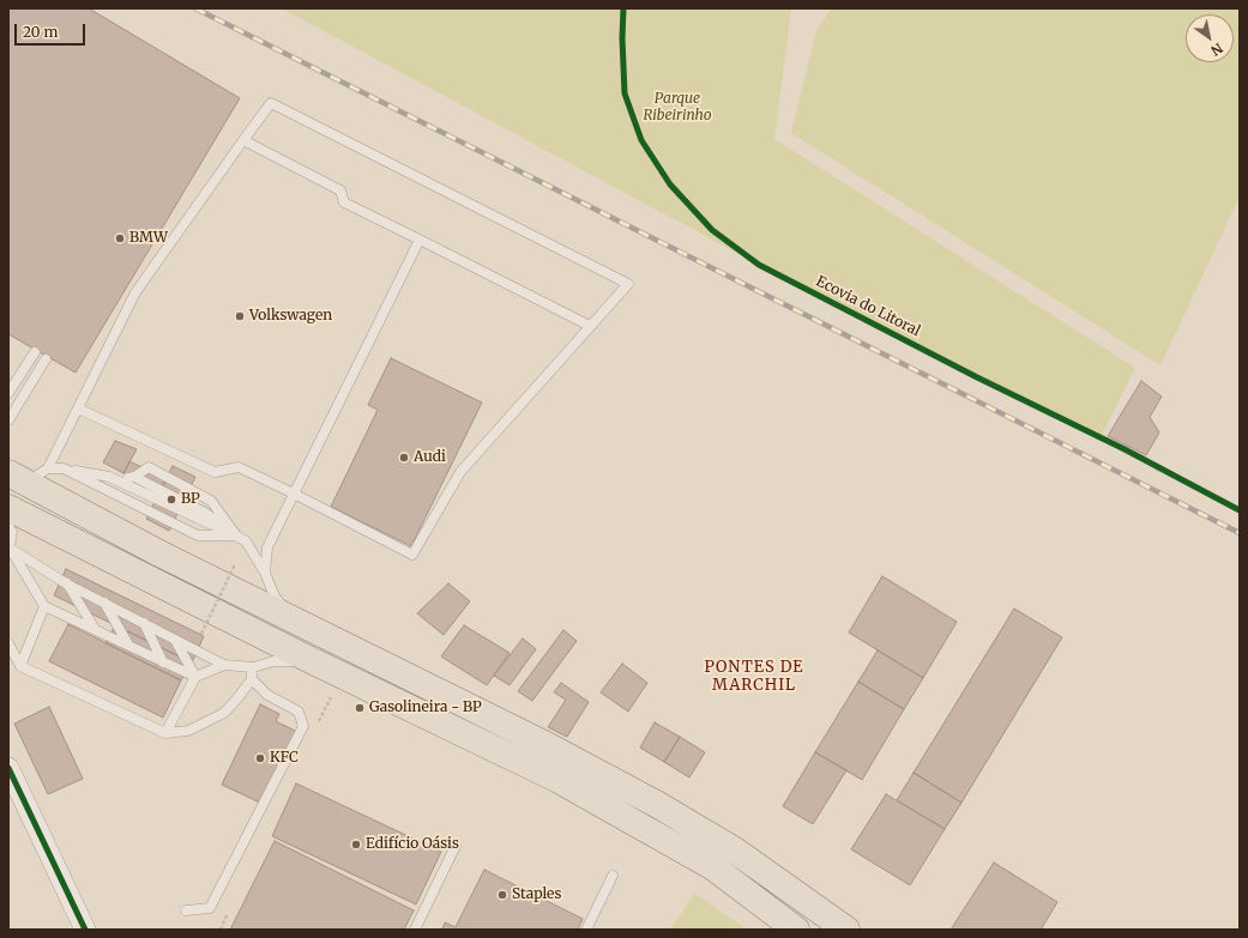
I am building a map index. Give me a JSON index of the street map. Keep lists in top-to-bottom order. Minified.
{"streets":{"cycle path":["Ecovia do Litoral"]},"districts":["PONTES DE MARCHIL"],"parks":["Parque Ribeirinho"],"places":["BMW","Volkswagen","Audi","BP","Gasolineira - BP","KFC","Edifício Oásis","Staples"],"scale_bar":"20 m","north":"bottom right"}
